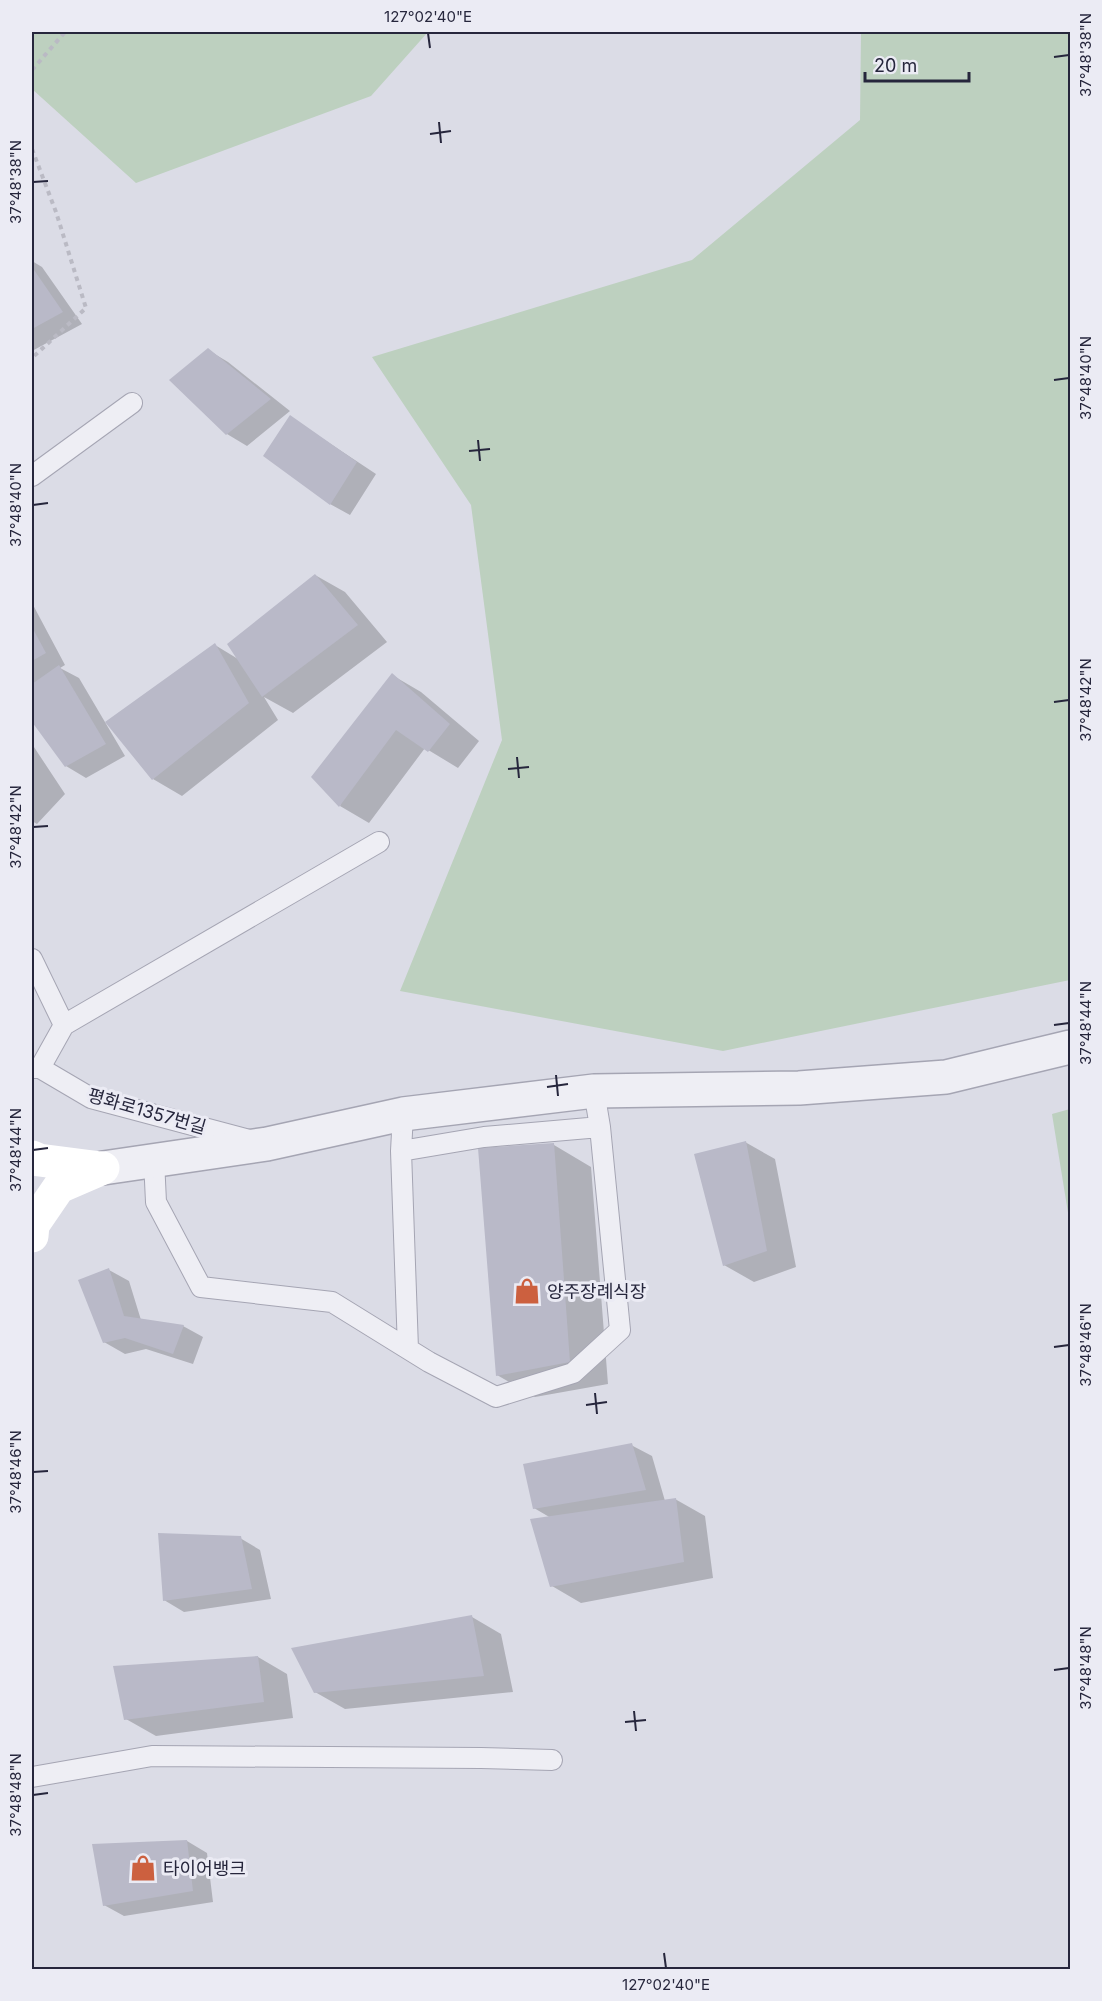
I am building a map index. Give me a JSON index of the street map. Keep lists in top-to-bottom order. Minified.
{"streets":{"lane":["평화로1357번길"]},"places":{"shop":["양주장례식장","타이어뱅크"]},"scale_bar":"20 m","coordinates":["127°02'40\"E","37°48'38\"N","37°48'40\"N","37°48'42\"N","37°48'44\"N","37°48'46\"N","37°48'48\"N"]}
